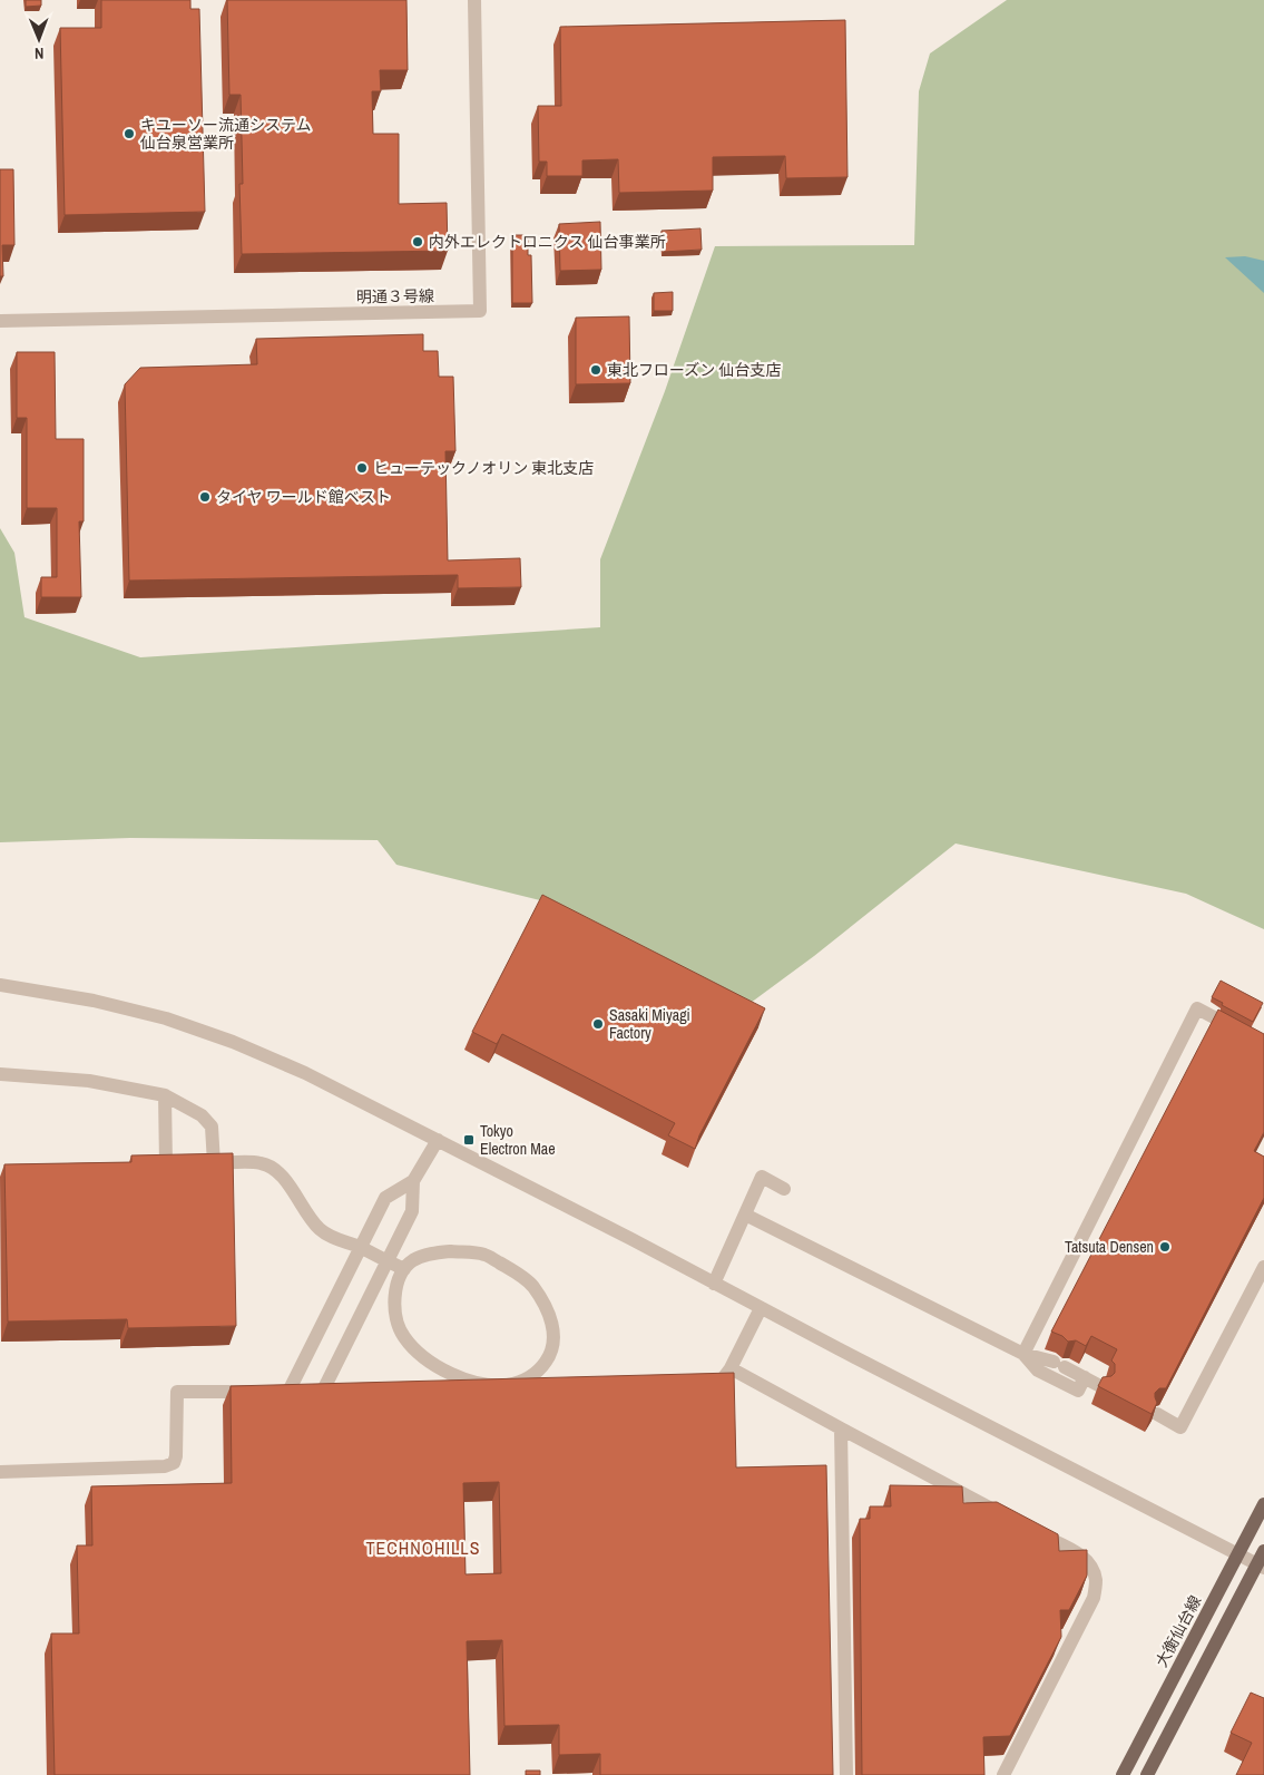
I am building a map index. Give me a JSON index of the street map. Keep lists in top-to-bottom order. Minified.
{"streets":{"main road":["大衡仙台線"],"street":["明通３号線"]},"districts":["TECHNOHILLS"],"places":{"other":["キユーソー流通システム 仙台泉営業所","内外エレクトロニクス 仙台事業所","東北フローズン 仙台支店","ヒューテックノオリン 東北支店","タイヤ ワールド館ベスト","Sasaki Miyagi Factory","Tatsuta Densen"],"transit":["Tokyo Electron Mae"]},"north":"bottom"}
